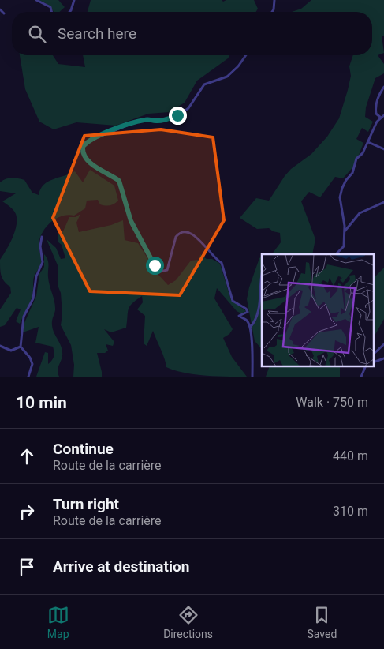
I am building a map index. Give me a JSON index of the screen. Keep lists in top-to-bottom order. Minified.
{"page":{"search":"Search here","heading":["10 min","Walk · 750 m"],"list":[["Continue","Route de la carrière","440 m"],["Turn right","Route de la carrière","310 m"],"Arrive at destination"],"nav":["Map","Directions","Saved"]}}
